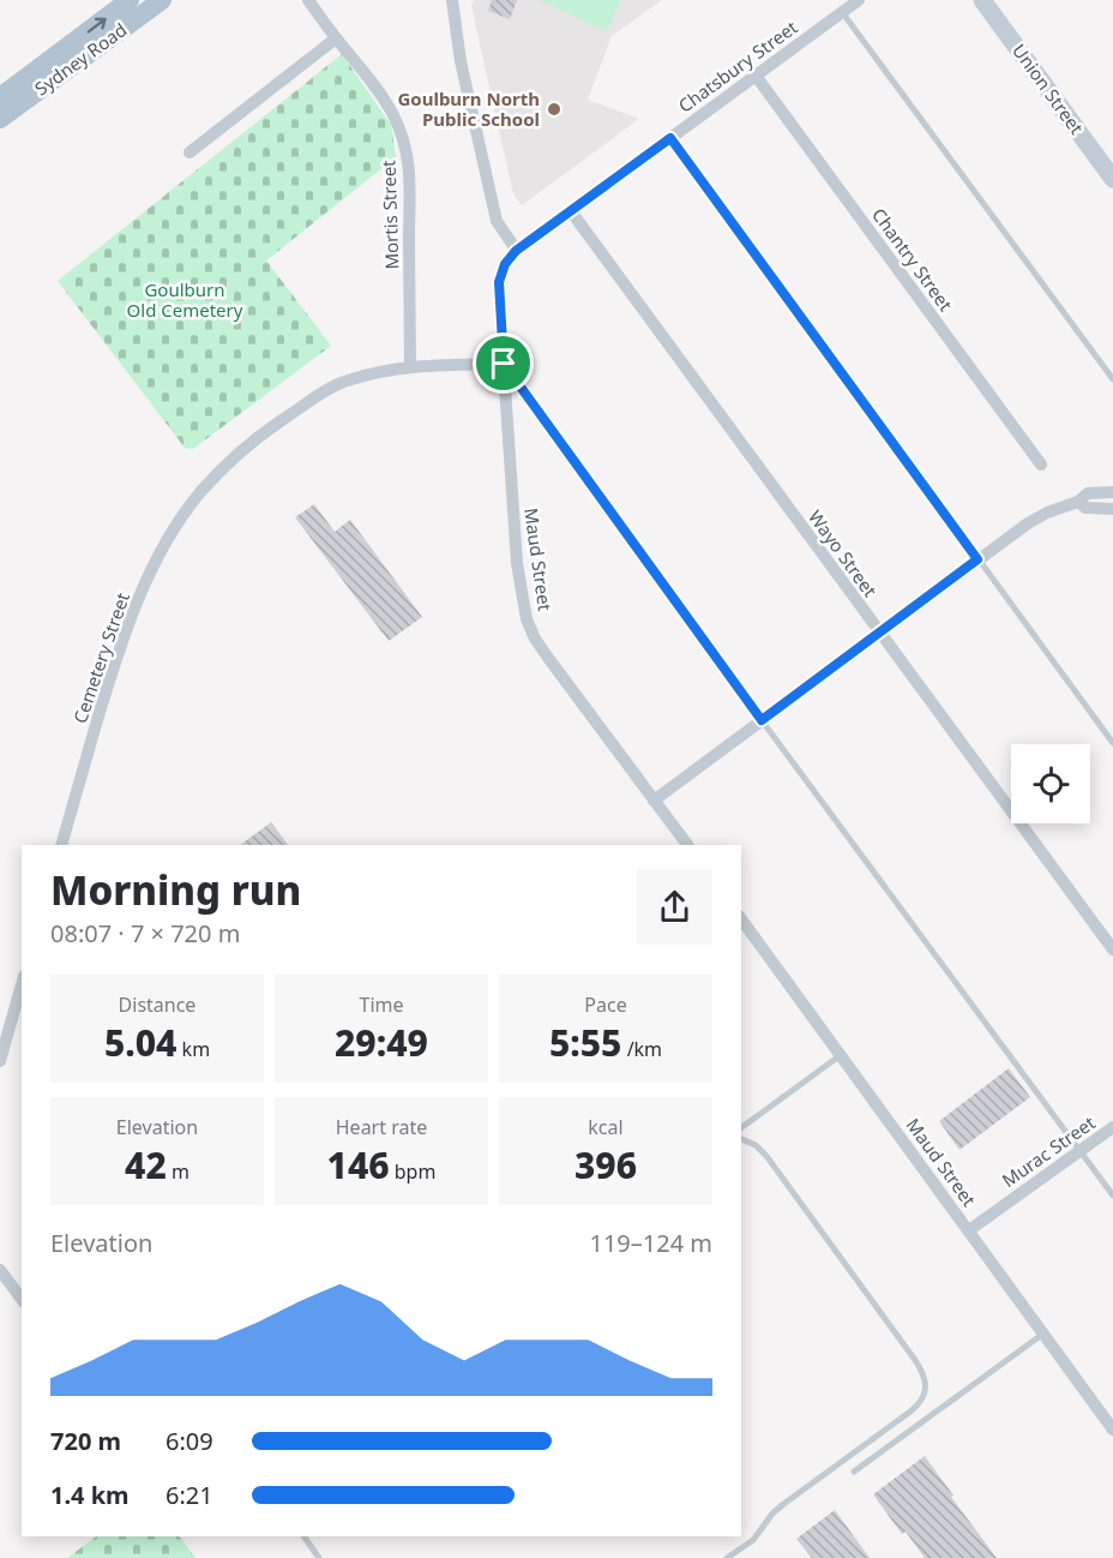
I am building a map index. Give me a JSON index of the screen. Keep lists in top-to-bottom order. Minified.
{"streets":{"main road":["Sydney Road","Union Street"],"street":["Chatsbury Street","Mortis Street","Chantry Street","Wayo Street","Maud Street","Cemetery Street","Murac Street"]},"crossings":[["Chatsbury Street","Chantry Street"],["Chatsbury Street","Wayo Street"],["Chatsbury Street","Maud Street"],["Mortis Street","Cemetery Street"],["Maud Street","Cemetery Street"],["Maud Street","Murac Street"]],"parks":["Goulburn Old Cemetery"],"places":["Goulburn North Public School"],"page":{"heading":["Morning run","08:07 · 7 × 720 m"],"stats":[["Distance","5.04 km"],["Time","29:49"],["Pace","5:55 /km"],["Elevation","42 m"],["Heart rate","146 bpm"],["kcal","396"]],"chart":["Elevation","119–124 m"],"list":[{"name":"720 m","note":"6:09"},{"name":"1.4 km","note":"6:21"}]}}
